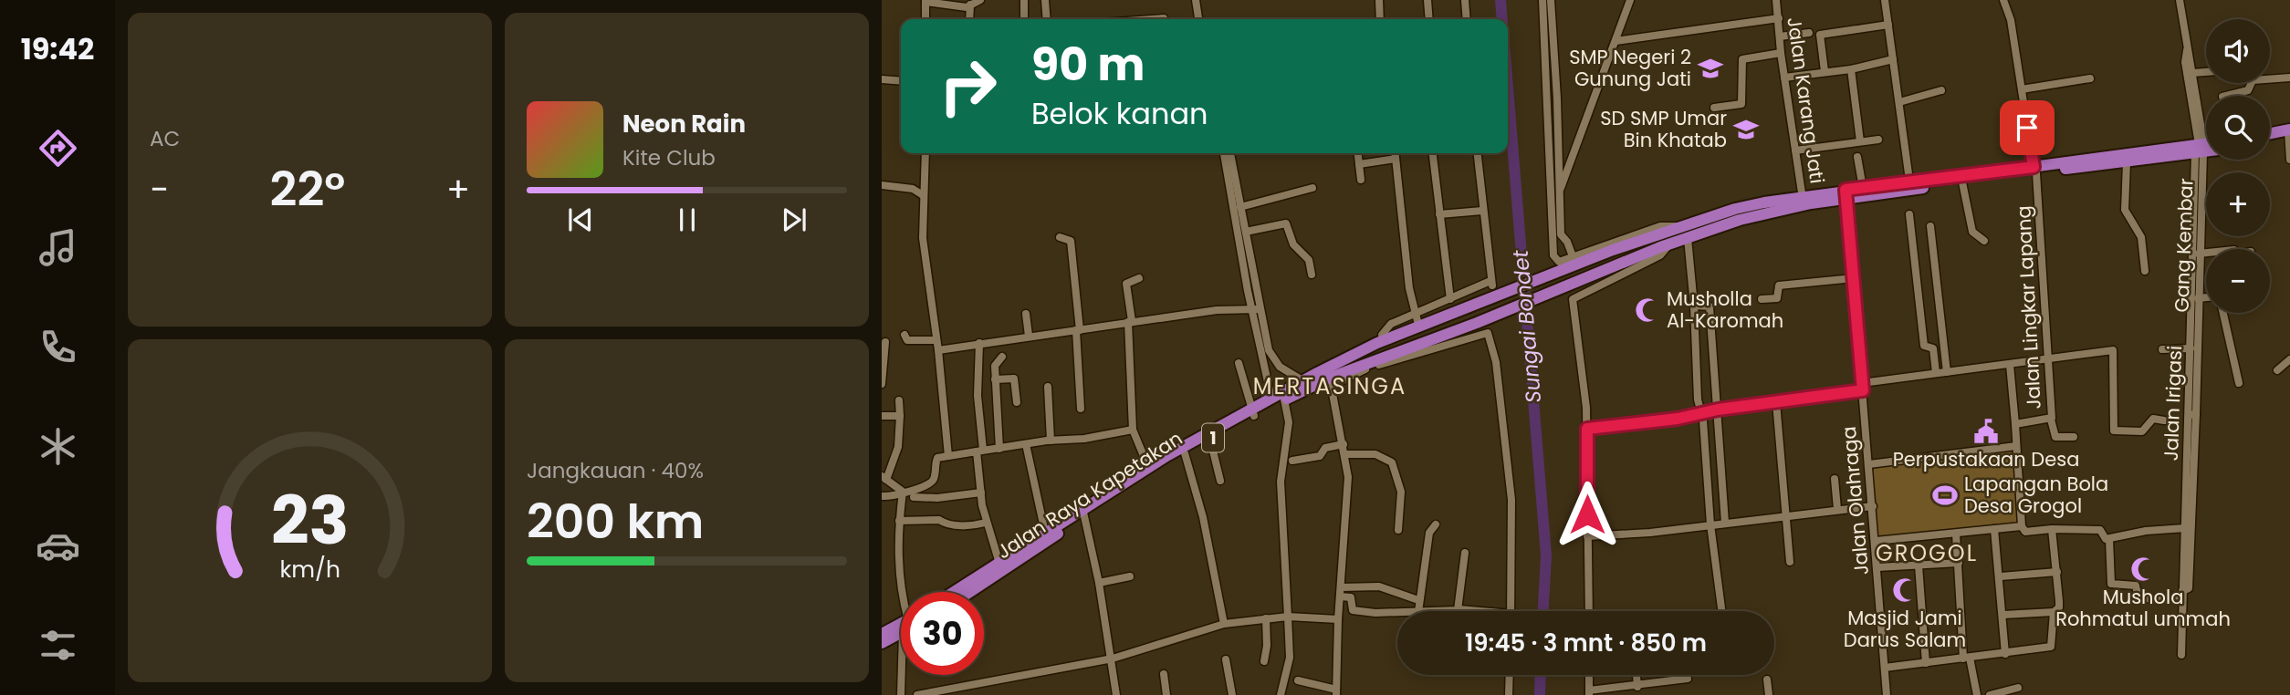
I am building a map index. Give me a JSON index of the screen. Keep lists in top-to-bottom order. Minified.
{"streets":{"highway":["1","Jalan Raya Kapetakan"],"street":["Jalan Karang Jati","Gang Kembar","Jalan Lingkar Lapang","Jalan Irigasi","Jalan Olahraga"]},"crossings":[["Jalan Karang Jati","1"],["Gang Kembar","Jalan Irigasi"],["Gang Kembar","1"],["Jalan Lingkar Lapang","1"],["Jalan Irigasi","1"],["1","Jalan Raya Kapetakan"],["1","Jalan Olahraga"]],"districts":["MERTASINGA","GROGOL"],"water":["Sungai Bondet"],"places":{"school or university":["SMP Negeri 2 Gunung Jati","SD SMP Umar Bin Khatab"],"mosque":["Musholla Al-Karomah","Mushola Rohmatul ummah","Masjid Jami Darus Salam"],"public building":["Perpustakaan Desa"],"sports":["Lapangan Bola Desa Grogol"]},"page":{"tabs":"19:42","tile":["AC",["Jangkauan · 40%","200 km"]],"map_buttons":["+","−"],"turn":["90 m","Belok kanan"],"song":["Neon Rain","Kite Club"],"heat":["−","22°","+"],"limit":"30","trip":"19:45 · 3 mnt · 850 m","gauge":["23","km/h"]}}
